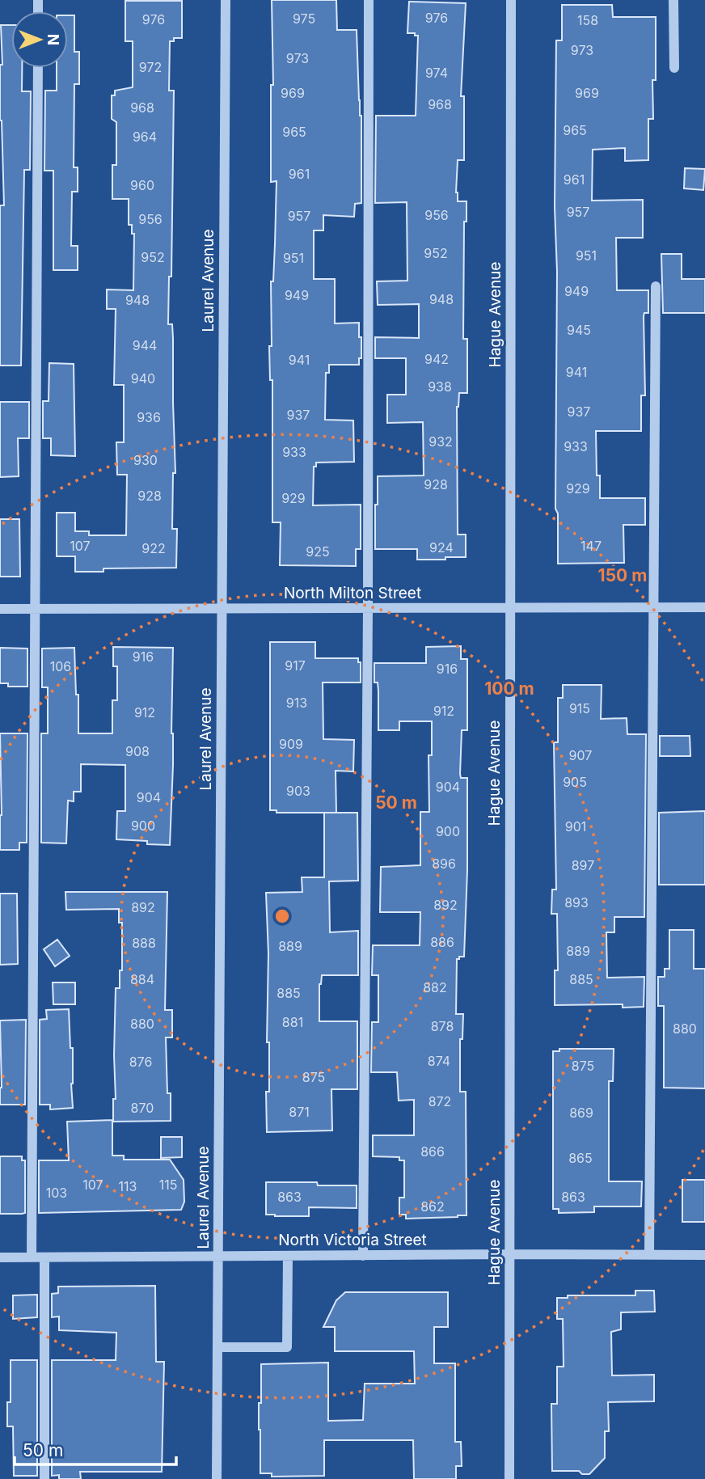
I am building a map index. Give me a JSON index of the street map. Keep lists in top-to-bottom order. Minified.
{"streets":{"street":["Laurel Avenue","Hague Avenue","North Milton Street","North Victoria Street"]},"crossings":[["Laurel Avenue","North Milton Street"],["Laurel Avenue","North Victoria Street"],["Hague Avenue","North Milton Street"],["Hague Avenue","North Victoria Street"]],"house_numbers":["976","975","976","158","973","973","972","974","969","969","968","968","965","965","964","961","961","960","957","956","957","956","952","951","952","951","949","949","948","948","945","944","942","941","941","940","938","937","937","936","932","933","933","930","928","929","928","929","107","147","924","922","925","916","917","106","916","913","915","912","912","909","908","907","905","904","903","904","900","901","900","896","897","893","892","892","886","888","889","889","884","885","882","885","881","880","878","880","874","876","875","875","872","870","871","869","866","865","107","115","113","103","863","863","862"],"scale_bar":"50 m","north":"right","rings":["150 m","100 m","50 m"]}
